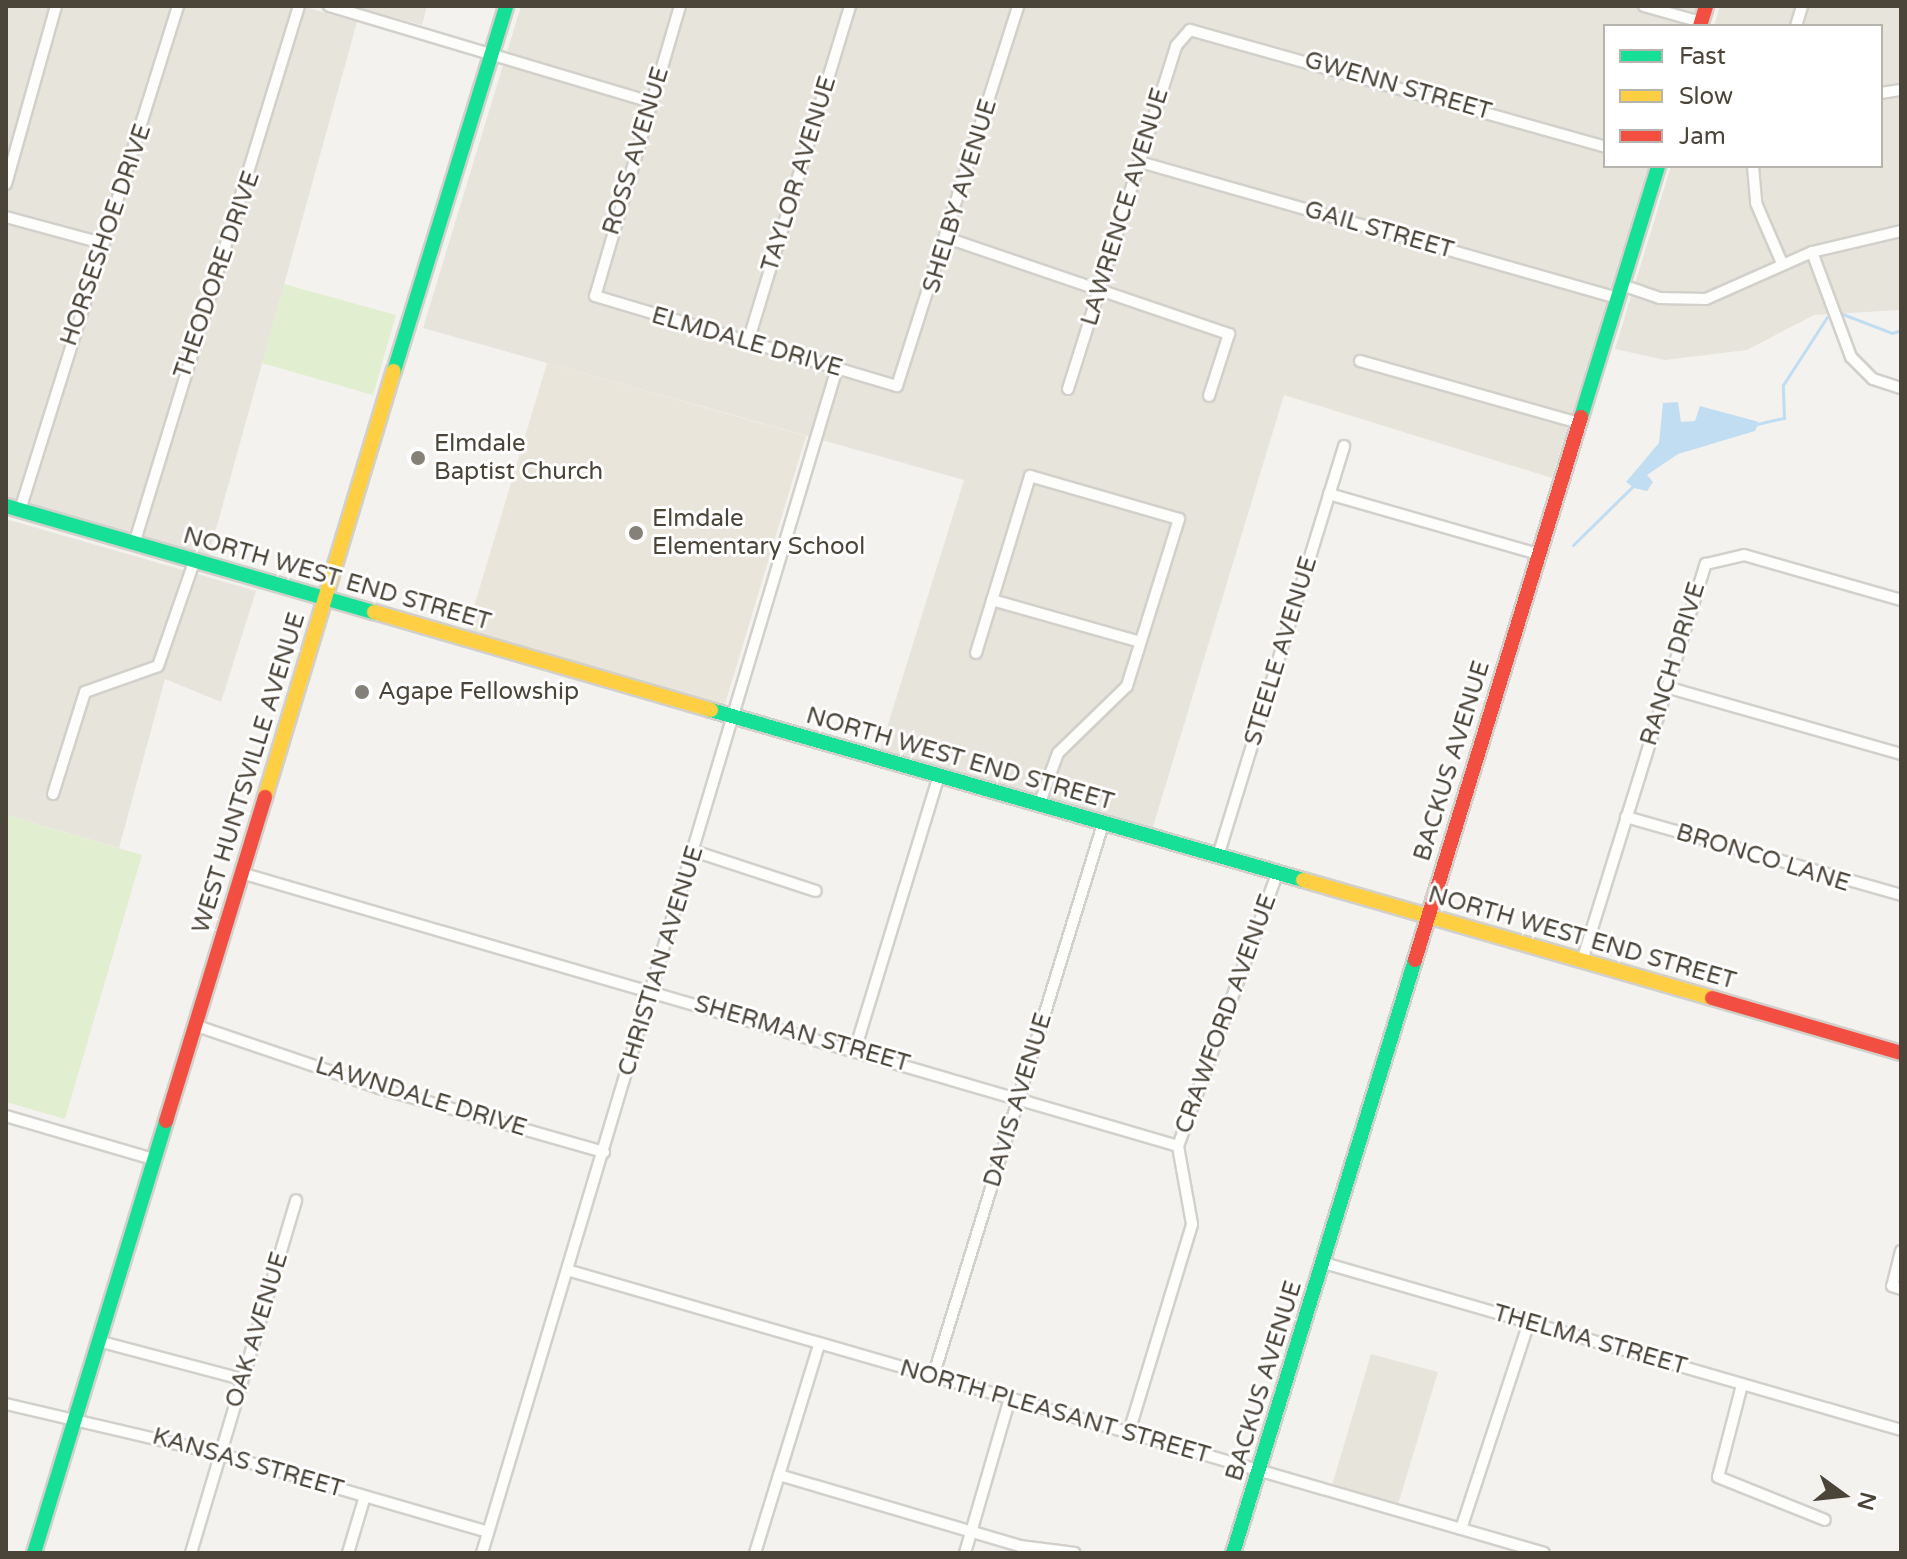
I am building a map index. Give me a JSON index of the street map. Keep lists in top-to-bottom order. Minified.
{"streets":{"street":["GWENN STREET","ROSS AVENUE","TAYLOR AVENUE","SHELBY AVENUE","LAWRENCE AVENUE","GAIL STREET","HORSESHOE DRIVE","THEODORE DRIVE","ELMDALE DRIVE","NORTH WEST END STREET","STEELE AVENUE","RANCH DRIVE","BACKUS AVENUE","WEST HUNTSVILLE AVENUE","BRONCO LANE","CHRISTIAN AVENUE","CRAWFORD AVENUE","SHERMAN STREET","LAWNDALE DRIVE","DAVIS AVENUE","OAK AVENUE","THELMA STREET","NORTH PLEASANT STREET","KANSAS STREET"]},"crossings":[["GWENN STREET","LAWRENCE AVENUE"],["ROSS AVENUE","ELMDALE DRIVE"],["TAYLOR AVENUE","ELMDALE DRIVE"],["SHELBY AVENUE","ELMDALE DRIVE"],["LAWRENCE AVENUE","GAIL STREET"],["GAIL STREET","BACKUS AVENUE"],["HORSESHOE DRIVE","NORTH WEST END STREET"],["THEODORE DRIVE","NORTH WEST END STREET"],["ELMDALE DRIVE","CHRISTIAN AVENUE"],["NORTH WEST END STREET","STEELE AVENUE"],["NORTH WEST END STREET","RANCH DRIVE"],["NORTH WEST END STREET","BACKUS AVENUE"],["NORTH WEST END STREET","WEST HUNTSVILLE AVENUE"],["NORTH WEST END STREET","CHRISTIAN AVENUE"],["NORTH WEST END STREET","CRAWFORD AVENUE"],["NORTH WEST END STREET","DAVIS AVENUE"],["RANCH DRIVE","BRONCO LANE"],["BACKUS AVENUE","THELMA STREET"],["BACKUS AVENUE","NORTH PLEASANT STREET"],["WEST HUNTSVILLE AVENUE","SHERMAN STREET"],["WEST HUNTSVILLE AVENUE","LAWNDALE DRIVE"],["WEST HUNTSVILLE AVENUE","KANSAS STREET"],["CHRISTIAN AVENUE","SHERMAN STREET"],["CHRISTIAN AVENUE","LAWNDALE DRIVE"],["CHRISTIAN AVENUE","NORTH PLEASANT STREET"],["CHRISTIAN AVENUE","KANSAS STREET"],["CRAWFORD AVENUE","SHERMAN STREET"],["CRAWFORD AVENUE","NORTH PLEASANT STREET"],["SHERMAN STREET","DAVIS AVENUE"],["DAVIS AVENUE","NORTH PLEASANT STREET"],["OAK AVENUE","KANSAS STREET"]],"places":["Elmdale Baptist Church","Elmdale Elementary School","Agape Fellowship"],"legend":["Fast","Slow","Jam"],"north":"right"}
